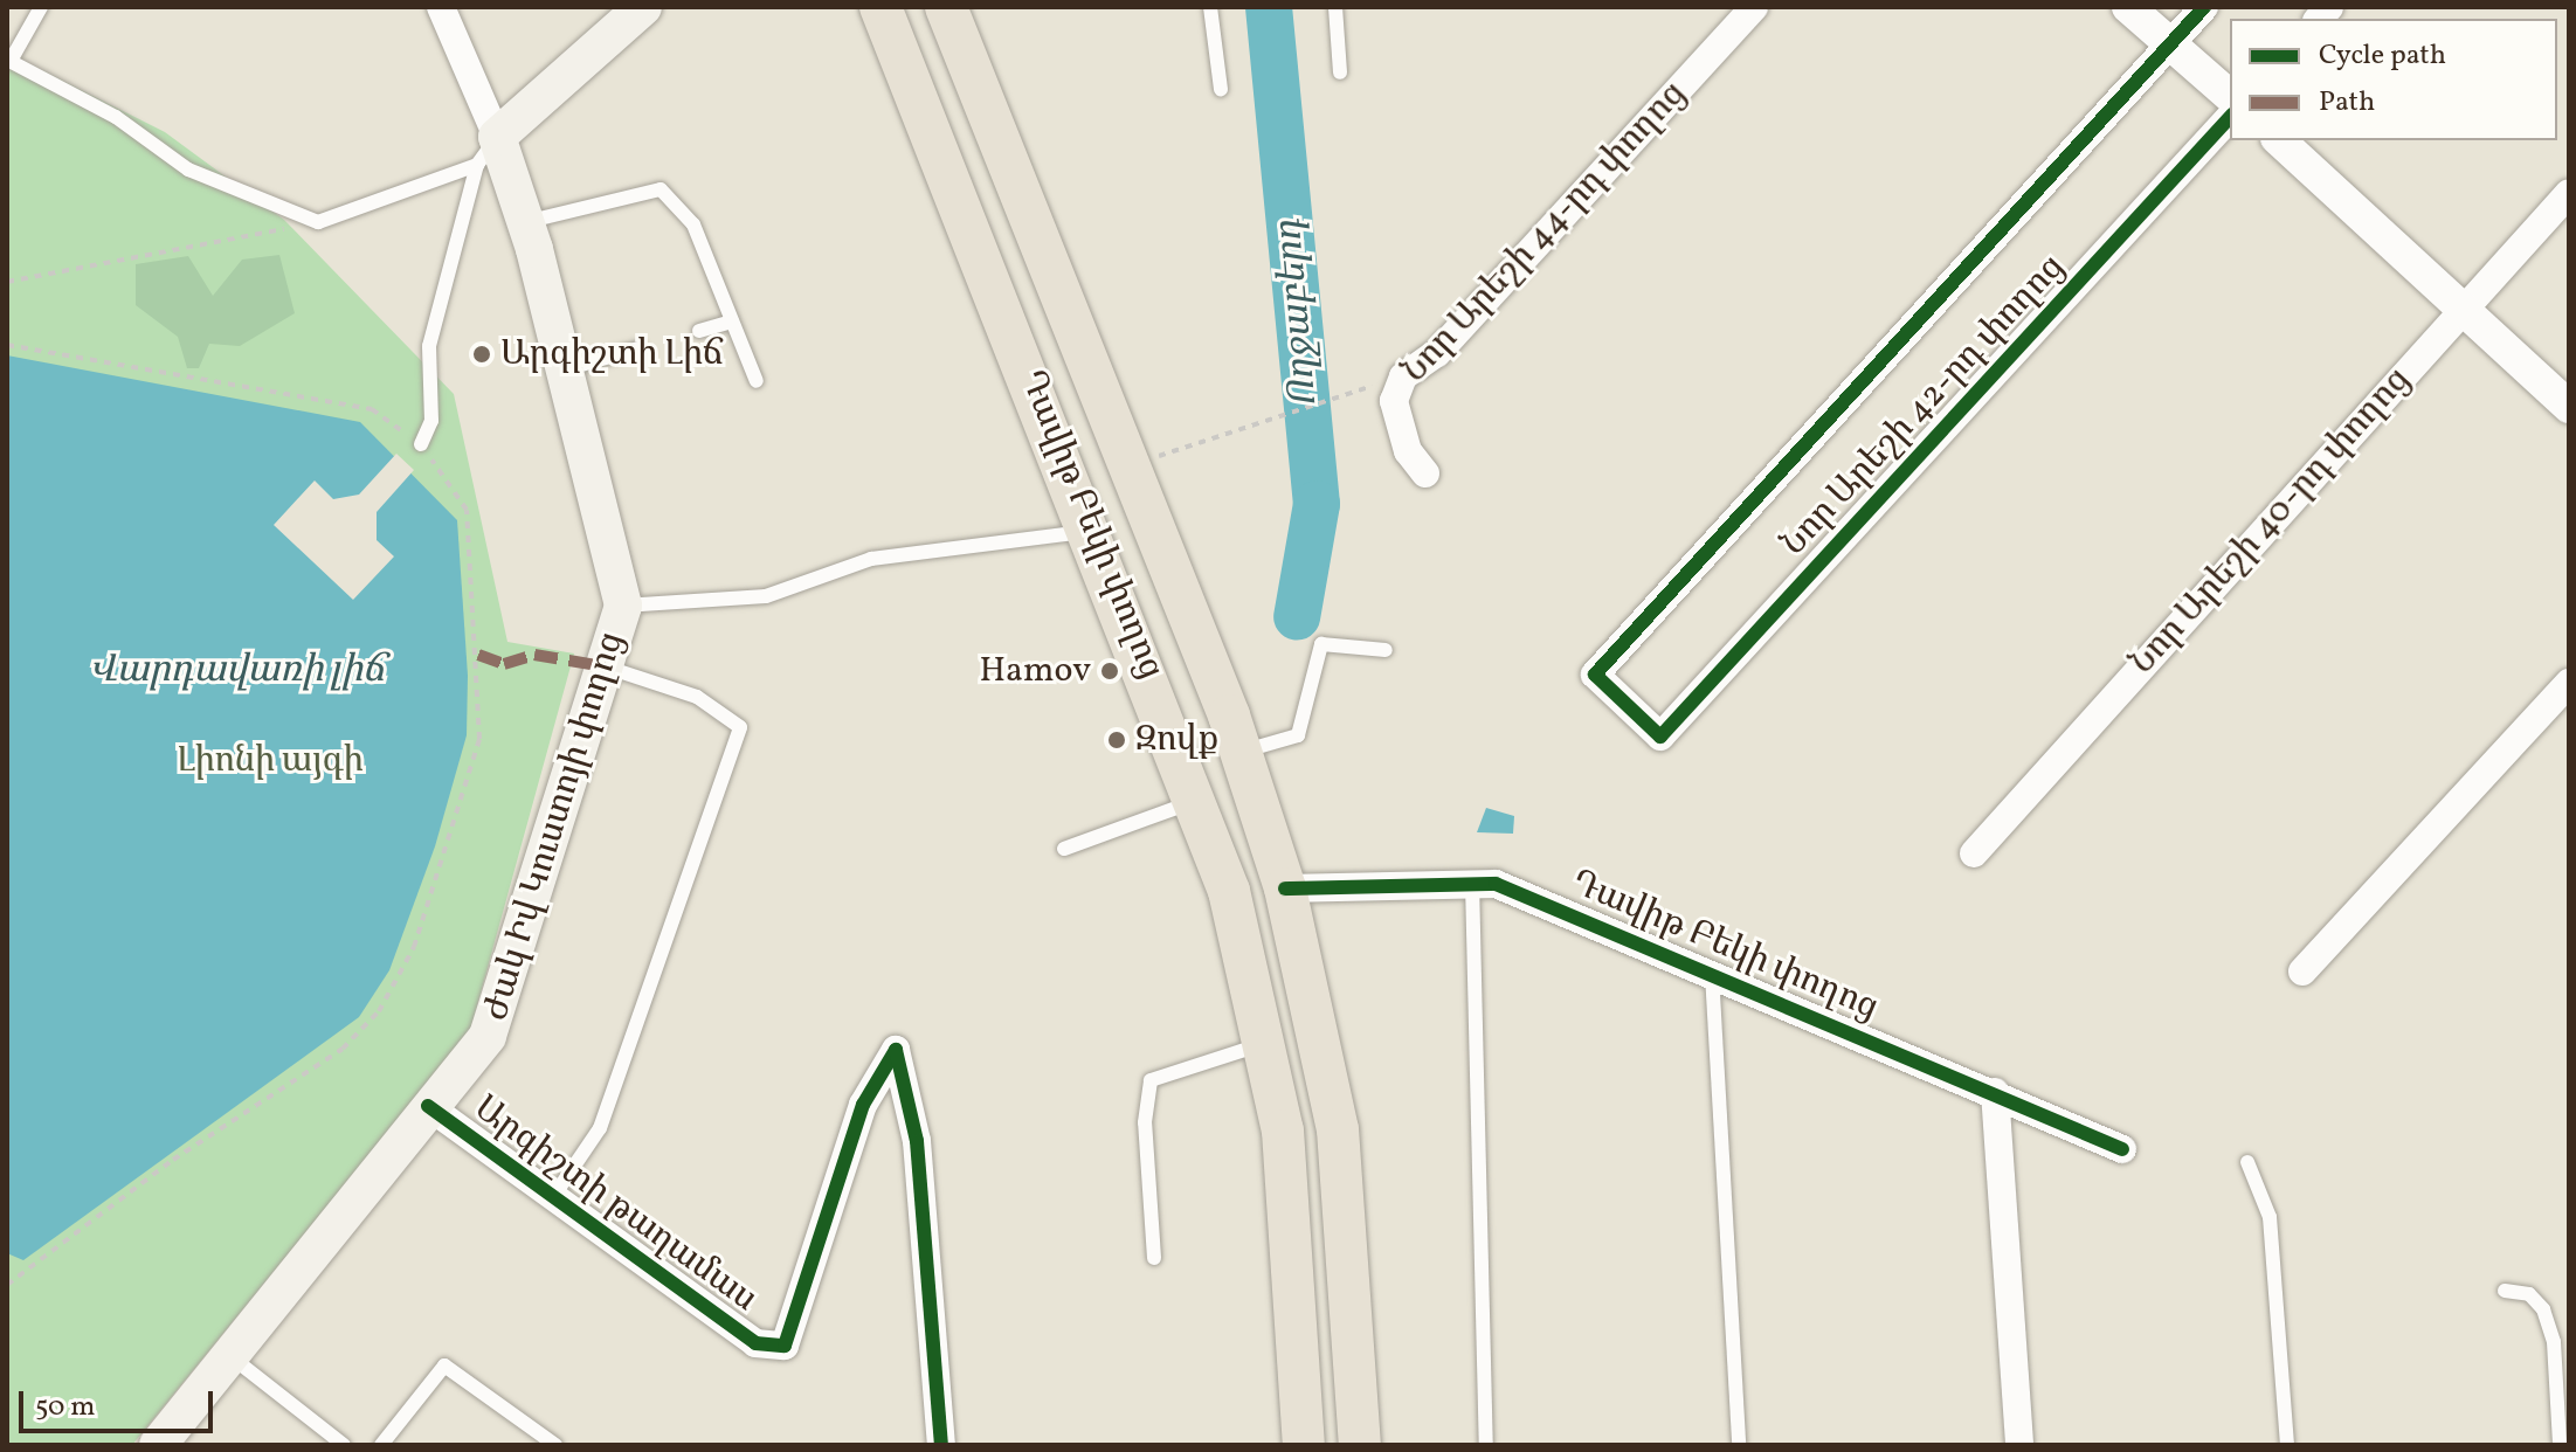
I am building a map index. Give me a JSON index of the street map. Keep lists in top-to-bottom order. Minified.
{"streets":{"main road":["Դավիթ Բեկի փողոց","Ժակ Իվ Կուստոյի փողոց"],"street":["Նոր Արեշի 44-րդ փողոց","Նոր Արեշի 42-րդ փողոց","Նոր Արեշի 40-րդ փողոց","Արգիշտի թաղամաս"]},"crossings":[["Ժակ Իվ Կուստոյի փողոց","Արգիշտի թաղամաս"]],"water":["Ողջաբերդ","Վարդավառի լիճ"],"parks":["Լիոնի այգի"],"places":["Արգիշտի Լիճ","Hamov","Զովք"],"legend":["Cycle path","Path"],"scale_bar":"50 m"}
